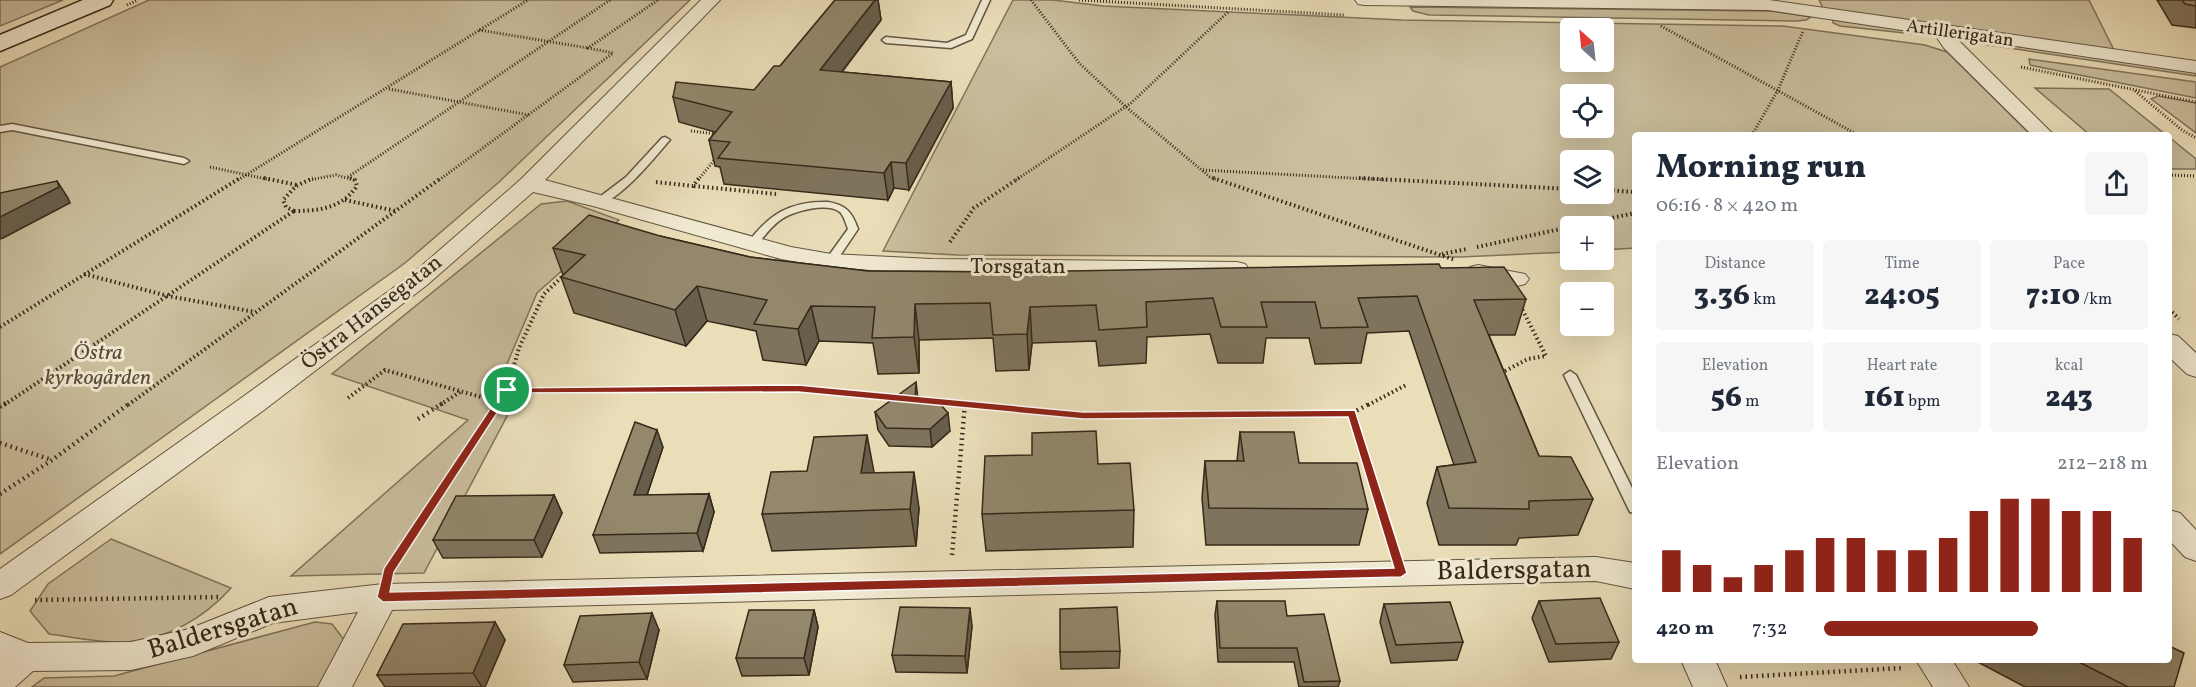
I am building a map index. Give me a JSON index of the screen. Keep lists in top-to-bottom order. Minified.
{"streets":{"street":["Artillerigatan","Torsgatan","Östra Hansegatan","Baldersgatan"]},"crossings":[["Torsgatan","Östra Hansegatan"]],"parks":["Östra kyrkogården"],"north":"top left","page":{"map_buttons":["+","−"],"heading":["Morning run","06:16 · 8 × 420 m"],"stats":[["Distance","3.36 km"],["Time","24:05"],["Pace","7:10 /km"],["Elevation","56 m"],["Heart rate","161 bpm"],["kcal","243"]],"chart":["Elevation","212–218 m"],"list":[{"name":"420 m","note":"7:32"}]}}
